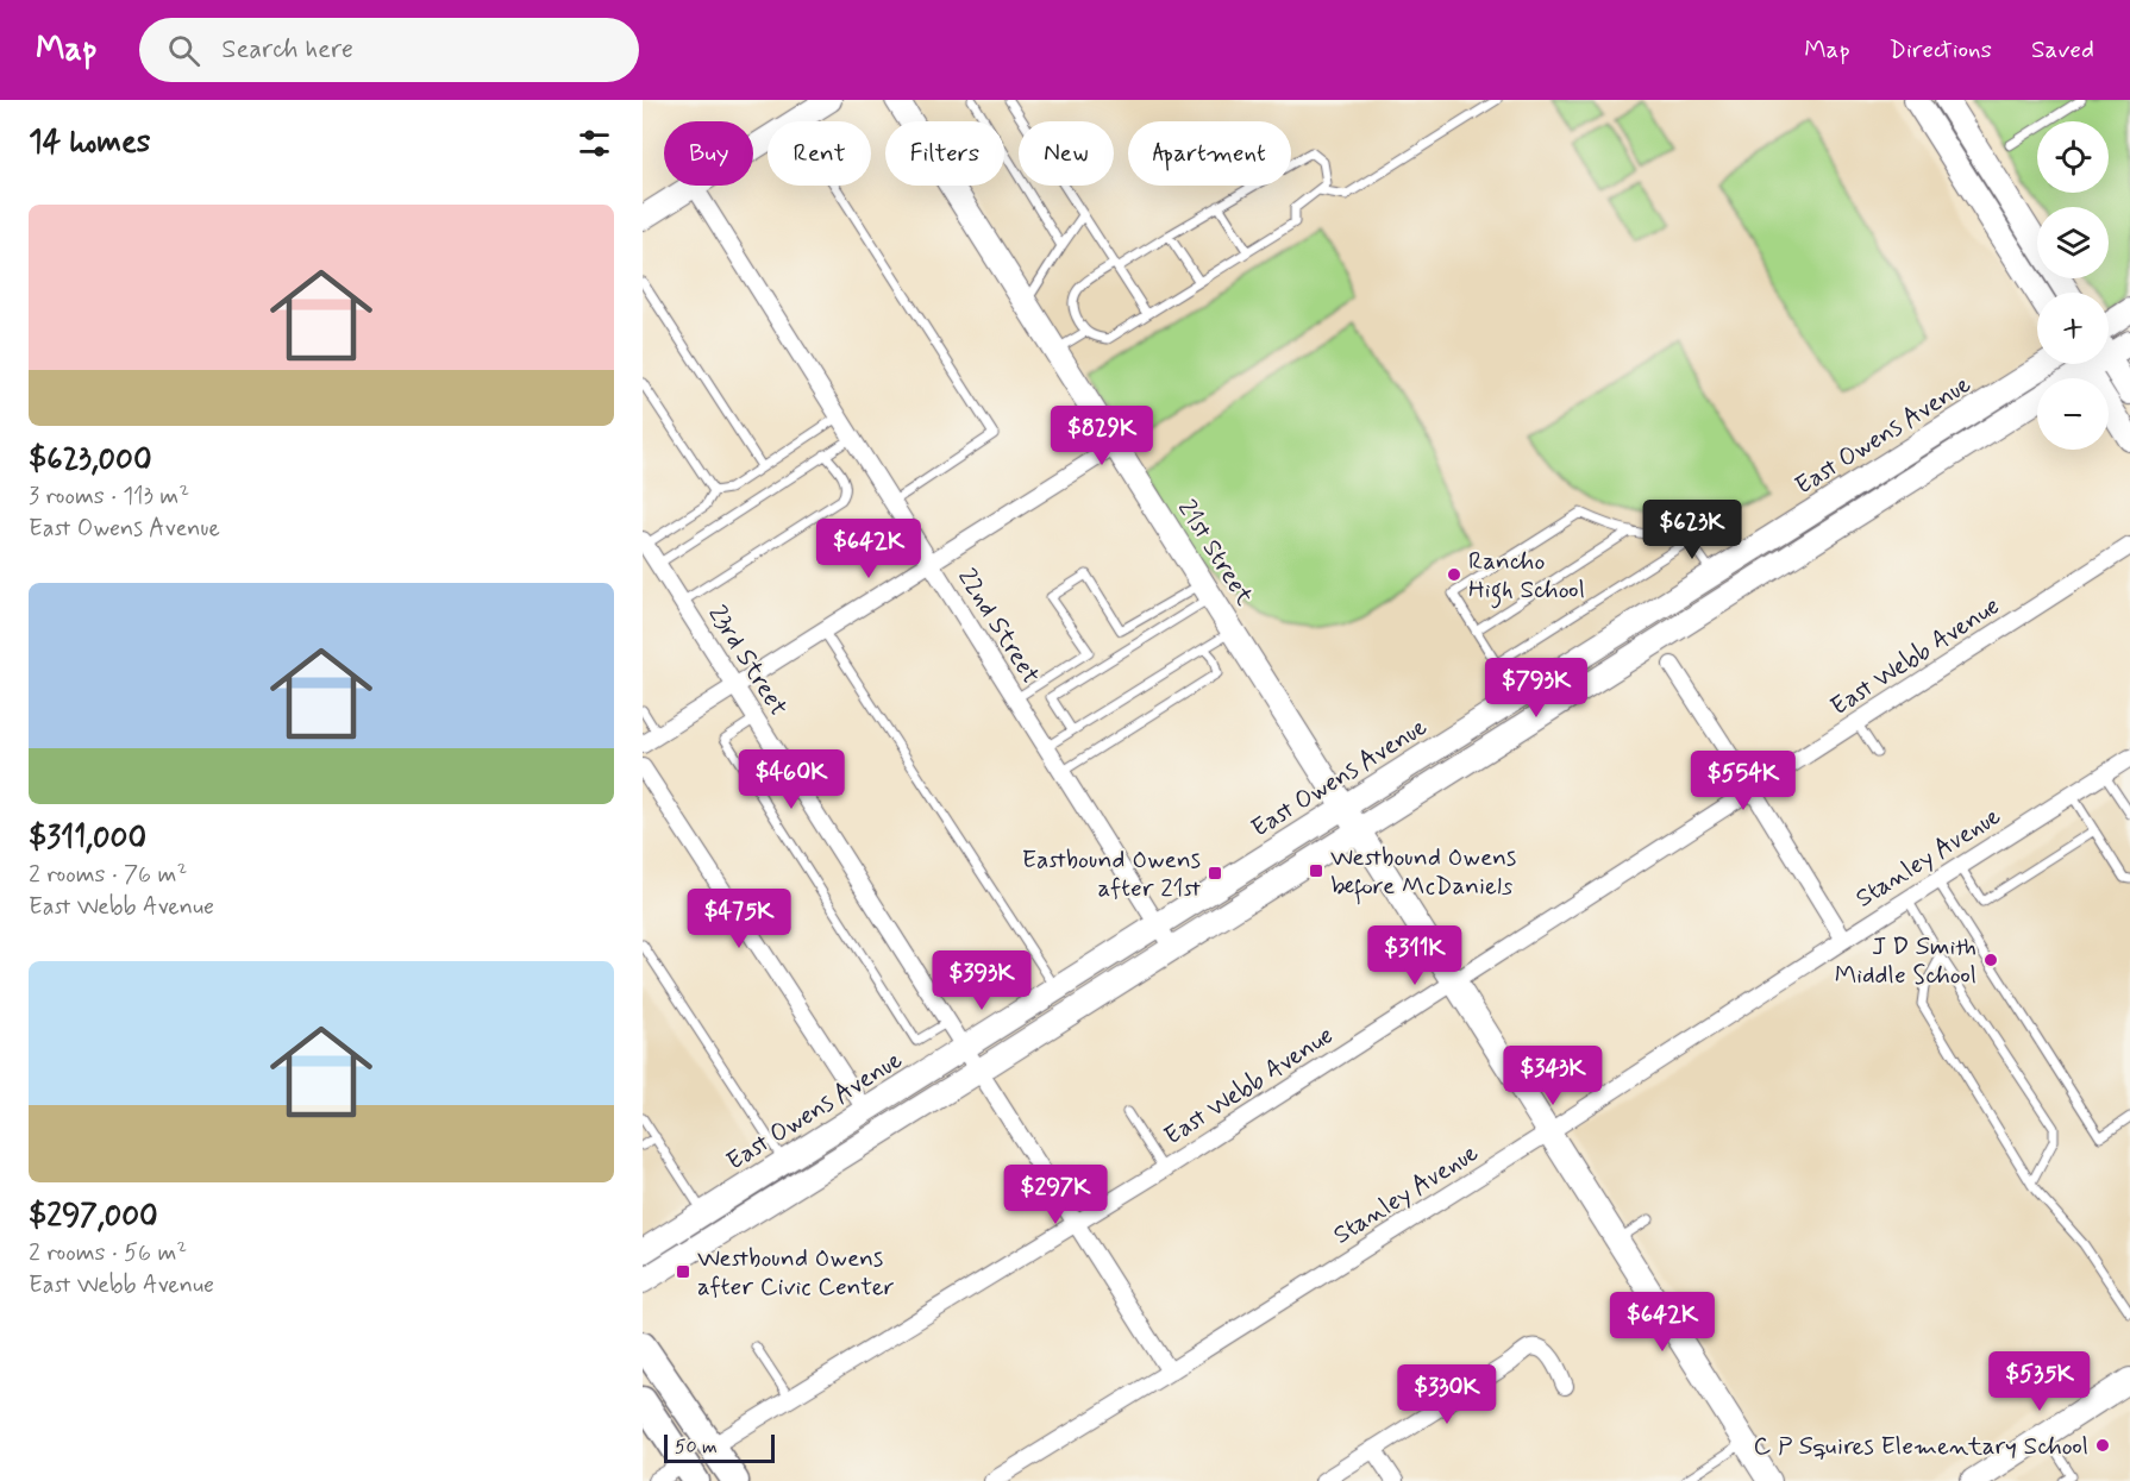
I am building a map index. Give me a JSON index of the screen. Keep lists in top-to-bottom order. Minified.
{"streets":{"main road":["East Owens Avenue","21st Street"],"street":["22nd Street","East Webb Avenue","23rd Street","Stanley Avenue"]},"crossings":[["East Owens Avenue","21st Street"],["East Owens Avenue","22nd Street"],["East Owens Avenue","23rd Street"],["21st Street","East Webb Avenue"],["21st Street","Stanley Avenue"],["East Webb Avenue","23rd Street"],["23rd Street","Stanley Avenue"]],"places":{"other":["Rancho High School","J D Smith Middle School","C P Squires Elementary School"],"transit":["Westbound Owens before McDaniels","Eastbound Owens after 21st","Westbound Owens after Civic Center"]},"scale_bar":"50 m","page":{"header":"Map","search":"Search here","nav":["Map","Directions","Saved"],"heading":"14 homes","map_buttons":["+","−"],"chip":["Buy","Rent","Filters","New","Apartment"],"list":[{"name":"$623,000","note":"3 rooms · 113 m² · East Owens Avenue"},{"name":"$311,000","note":"2 rooms · 76 m² · East Webb Avenue"},{"name":"$297,000","note":"2 rooms · 56 m² · East Webb Avenue"}],"price":["$829K","$623K","$642K","$793K","$460K","$554K","$475K","$311K","$393K","$343K","$297K","$642K","$535K","$330K"],"scale":"50 m"}}
